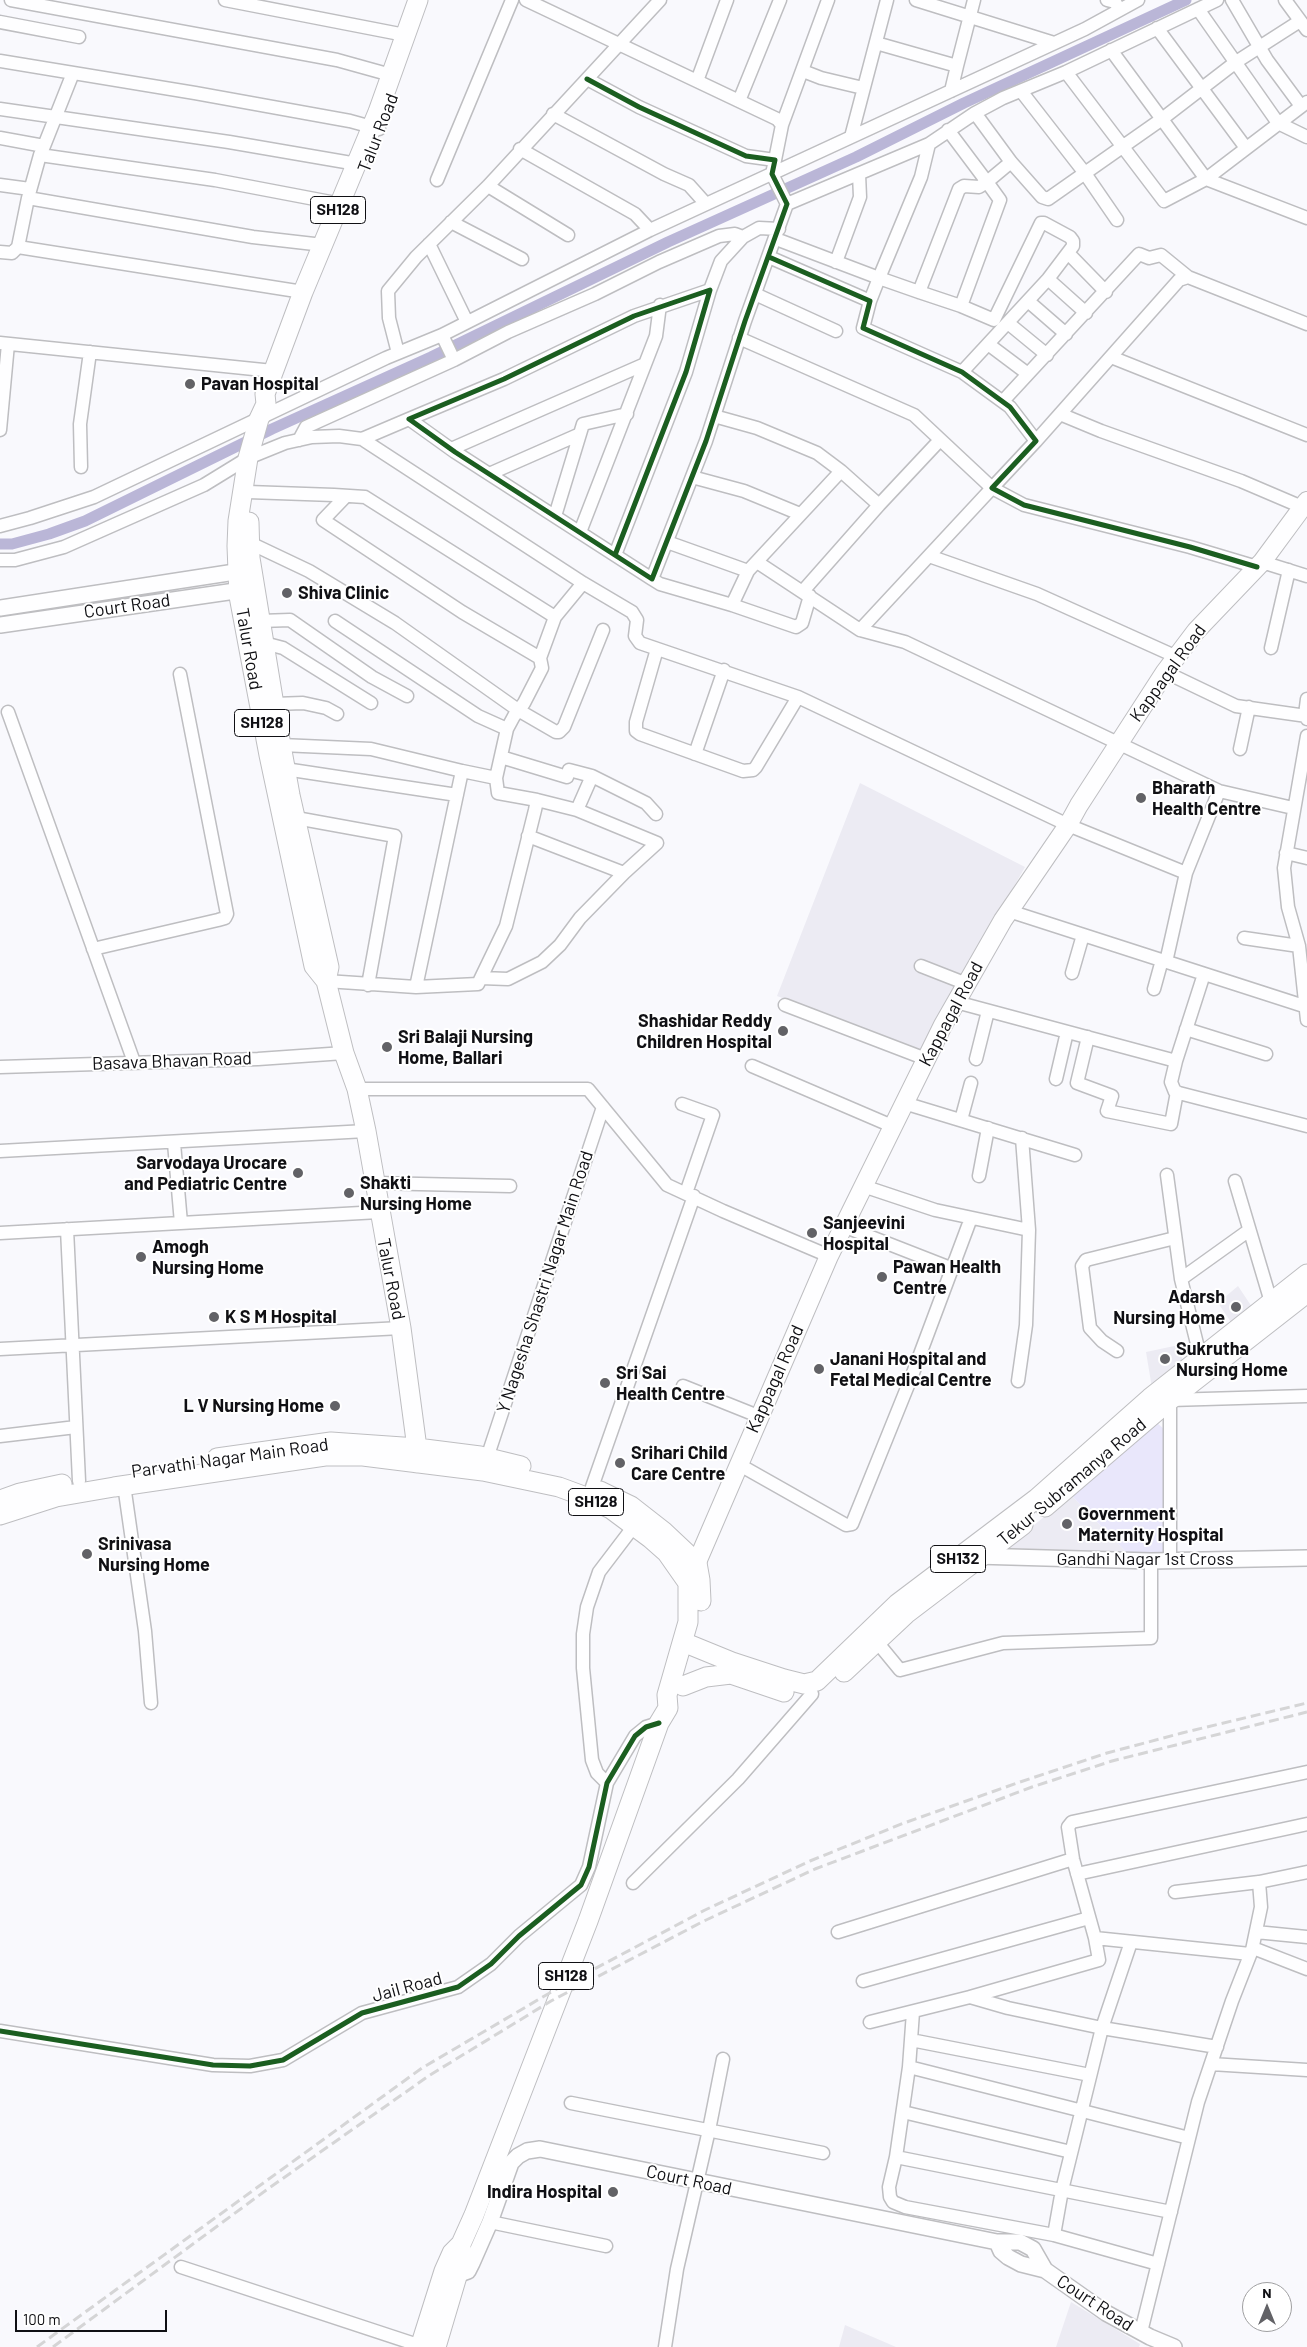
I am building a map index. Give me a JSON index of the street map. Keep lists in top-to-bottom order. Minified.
{"streets":{"main road":["Talur Road","SH128","Kappagal Road","Parvathi Nagar Main Road","Tekur Subramanya Road","SH132"],"street":["Court Road","Basava Bhavan Road","Y Nagesha Shastri Nagar Main Road","Gandhi Nagar 1st Cross","Jail Road"]},"crossings":[["Talur Road","SH128"],["Talur Road","Court Road"],["Talur Road","Basava Bhavan Road"],["Talur Road","Parvathi Nagar Main Road"],["SH128","Court Road"],["SH128","Kappagal Road"],["SH128","Parvathi Nagar Main Road"],["SH128","Tekur Subramanya Road"],["SH128","Jail Road"],["Kappagal Road","Parvathi Nagar Main Road"],["Y Nagesha Shastri Nagar Main Road","Parvathi Nagar Main Road"],["Tekur Subramanya Road","SH132"],["Tekur Subramanya Road","Gandhi Nagar 1st Cross"]],"places":["Pavan Hospital","Shiva Clinic","Bharath Health Centre","Shashidar Reddy Children Hospital","Sri Balaji Nursing Home, Ballari","Sarvodaya Urocare and Pediatric Centre","Shakti Nursing Home","Sanjeevini Hospital","Amogh Nursing Home","Pawan Health Centre","Adarsh Nursing Home","K S M Hospital","Sukrutha Nursing Home","Janani Hospital and Fetal Medical Centre","Sri Sai Health Centre","L V Nursing Home","Srihari Child Care Centre","Government Maternity Hospital","Srinivasa Nursing Home","Indira Hospital"],"scale_bar":"100 m","north":"top"}
